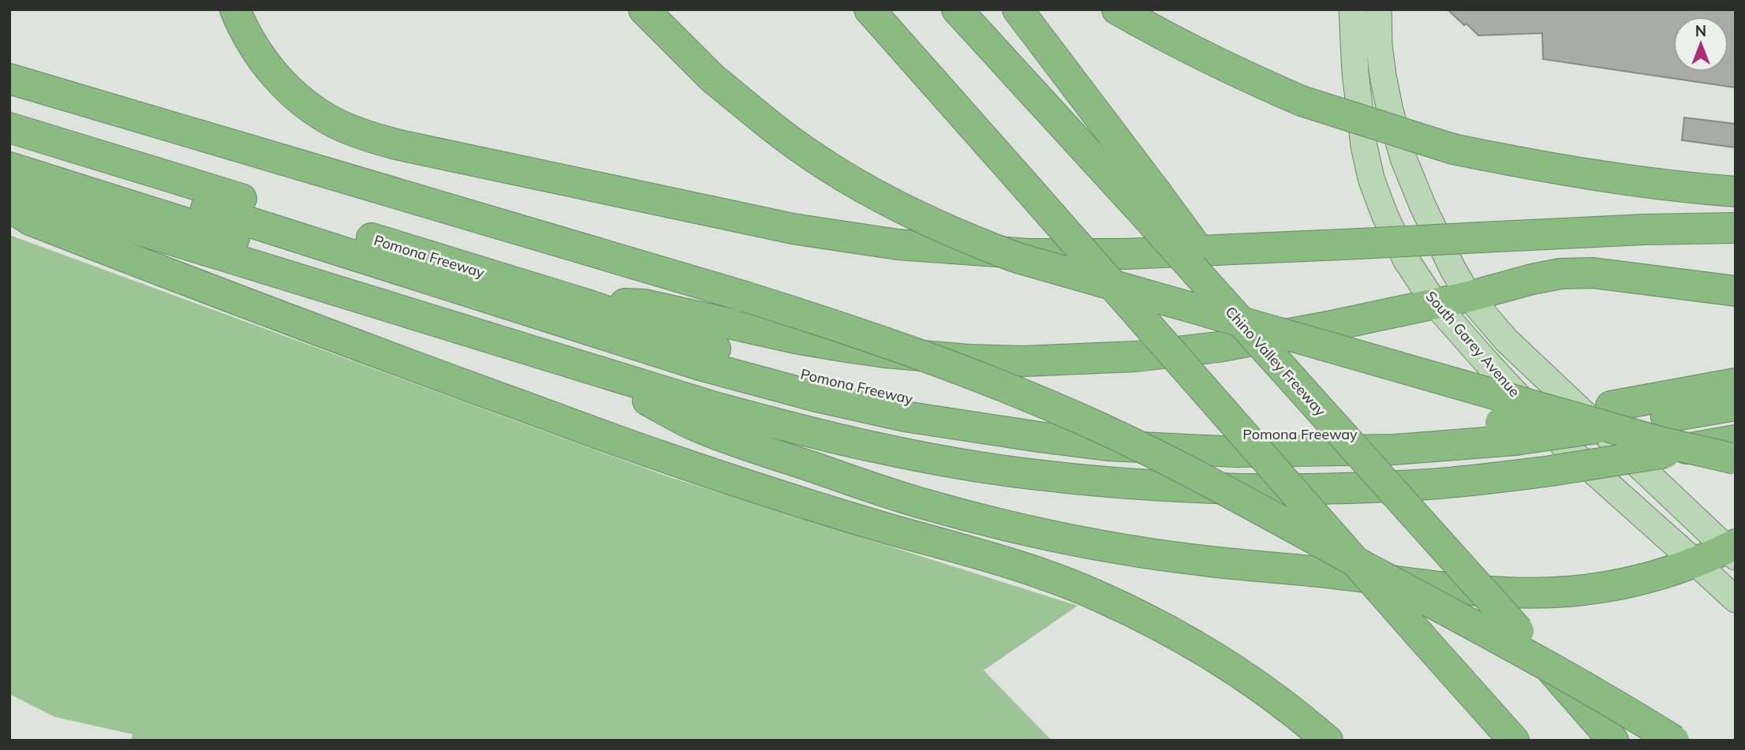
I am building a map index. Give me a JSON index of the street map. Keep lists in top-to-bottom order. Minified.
{"streets":{"highway":["Pomona Freeway","Chino Valley Freeway"],"main road":["South Garey Avenue"]},"north":"top"}
